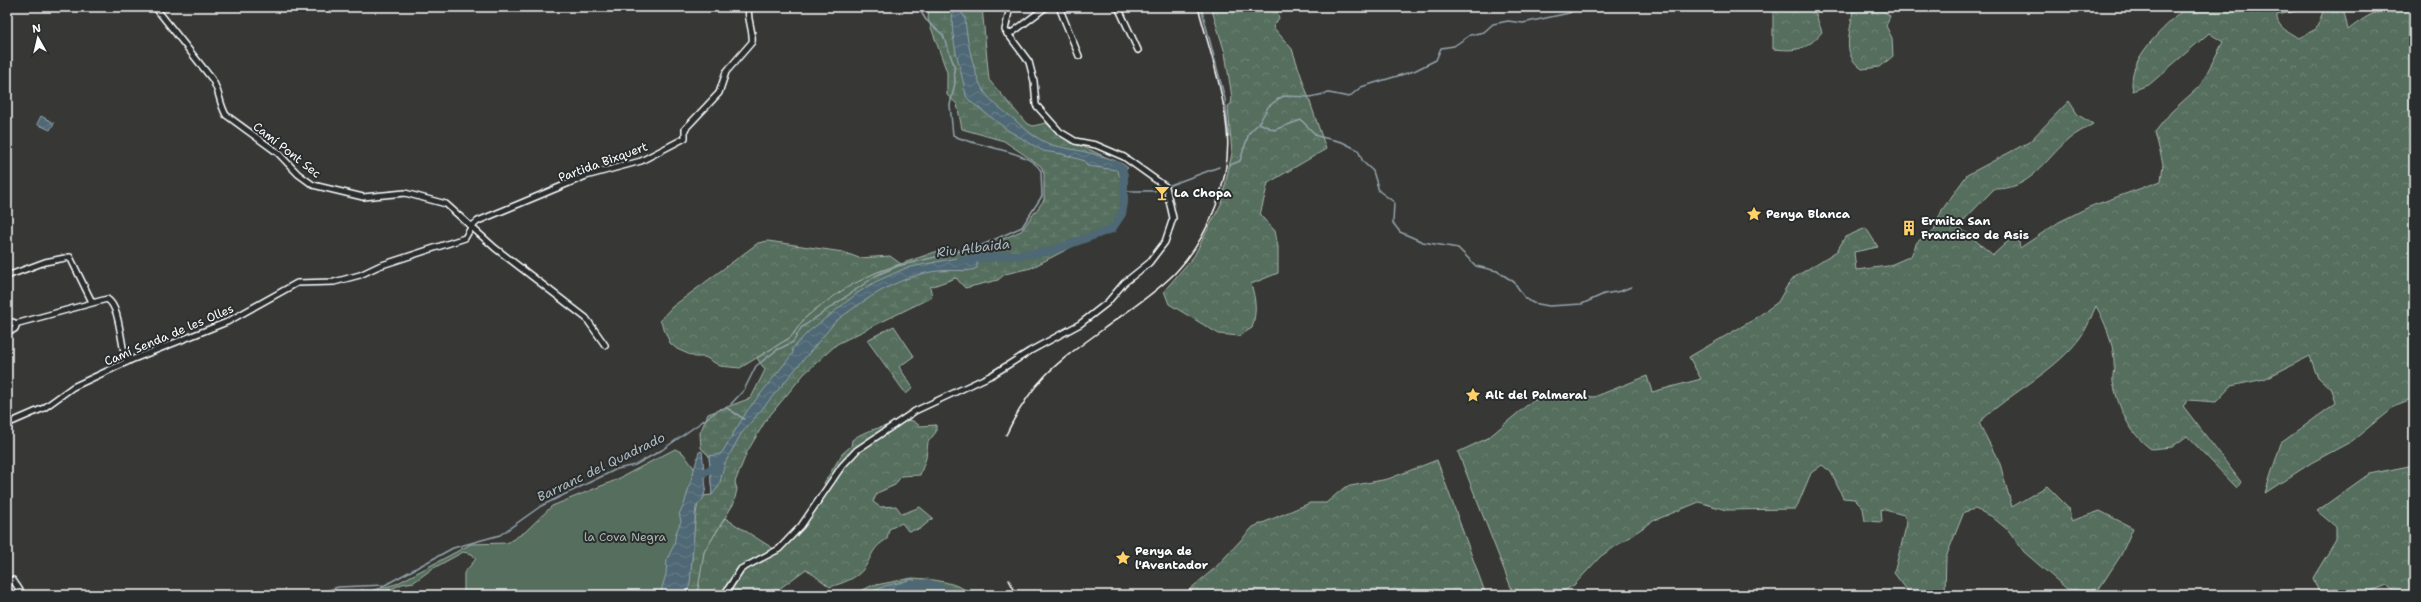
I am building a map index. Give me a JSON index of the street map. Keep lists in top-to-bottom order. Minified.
{"streets":{"street":["Camí Pont Sec","Partida Bixquert","Camí Senda de les Olles"]},"crossings":[["Camí Pont Sec","Partida Bixquert"],["Camí Pont Sec","Camí Senda de les Olles"],["Partida Bixquert","Camí Senda de les Olles"]],"water":["Riu Albaida","Barranc del Quadrado"],"parks":["la Cova Negra"],"places":{"bar":["La Chopa"],"place":["Penya Blanca","Alt del Palmeral","Penya de l'Aventador"],"building":["Ermita San Francisco de Asis"]},"north":"top"}
